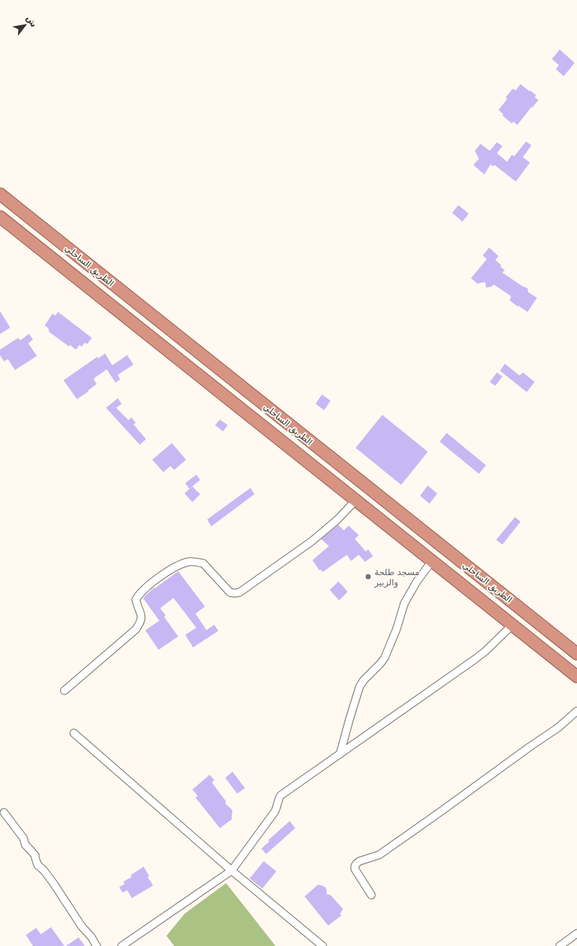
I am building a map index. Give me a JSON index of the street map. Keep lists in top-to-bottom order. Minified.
{"streets":{"highway":["الطريق الساحلي"]},"places":["مسجد طلحة والزبير"],"north":"top right"}
